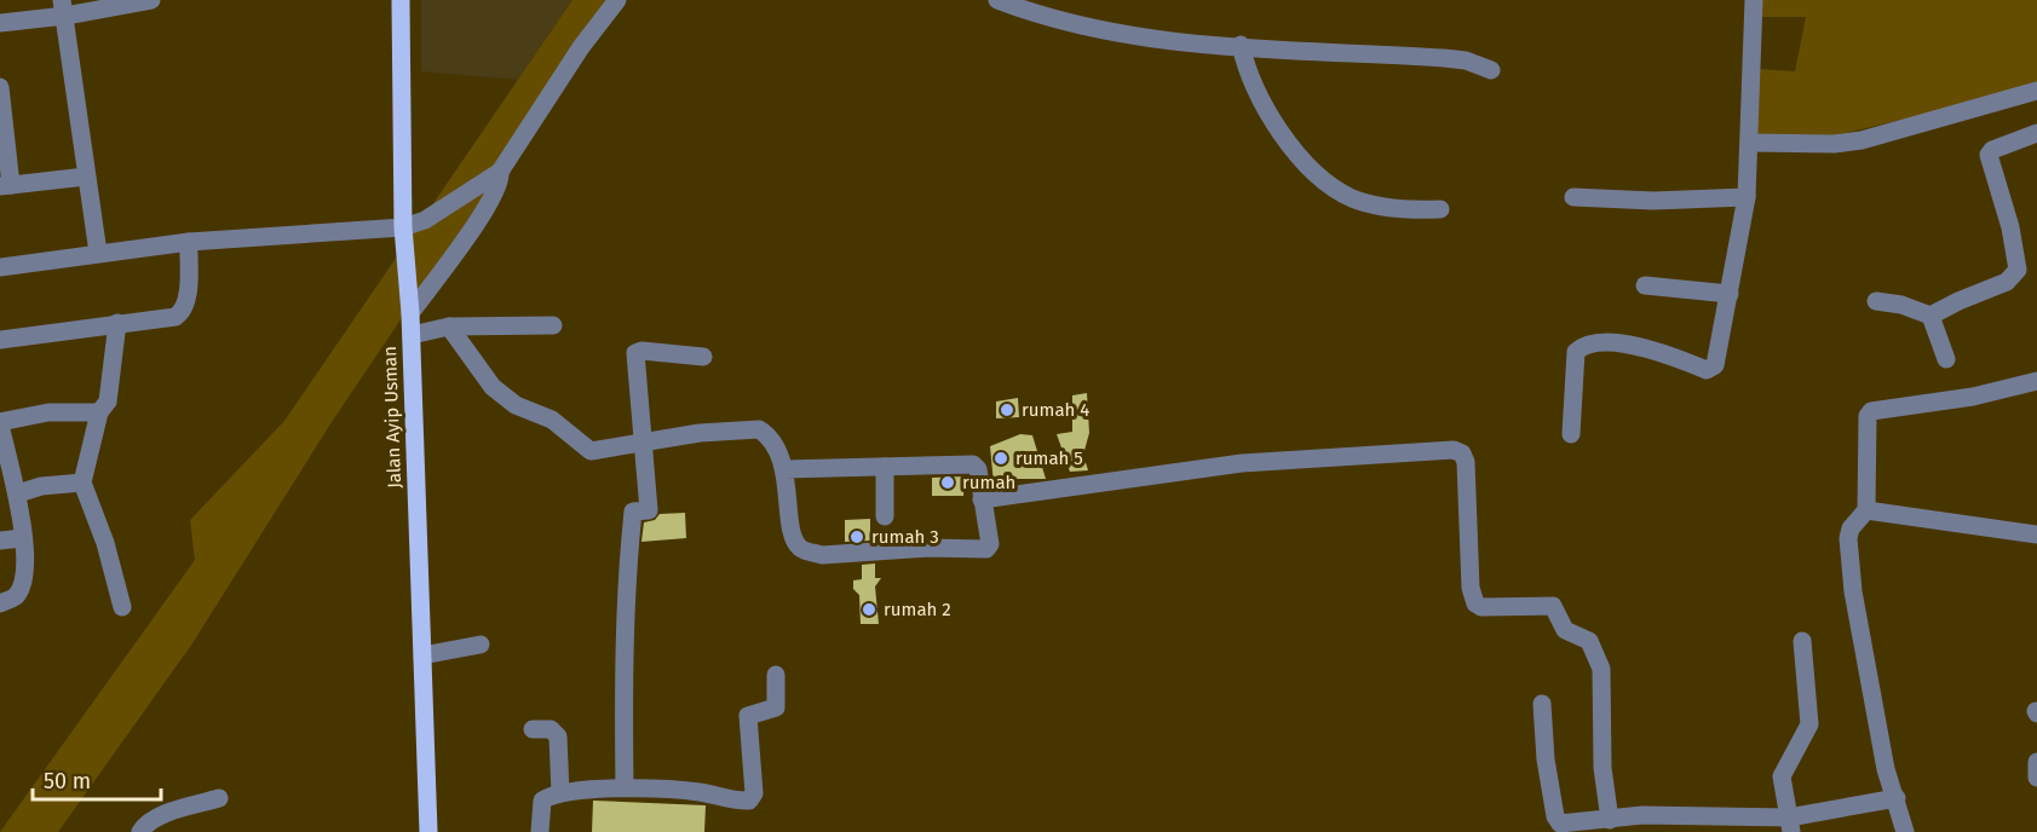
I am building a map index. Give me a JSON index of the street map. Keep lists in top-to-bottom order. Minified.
{"streets":{"main road":["Jalan Ayip Usman"]},"places":["rumah 4","rumah 5","rumah","rumah 3","rumah 2"],"scale_bar":"50 m"}
